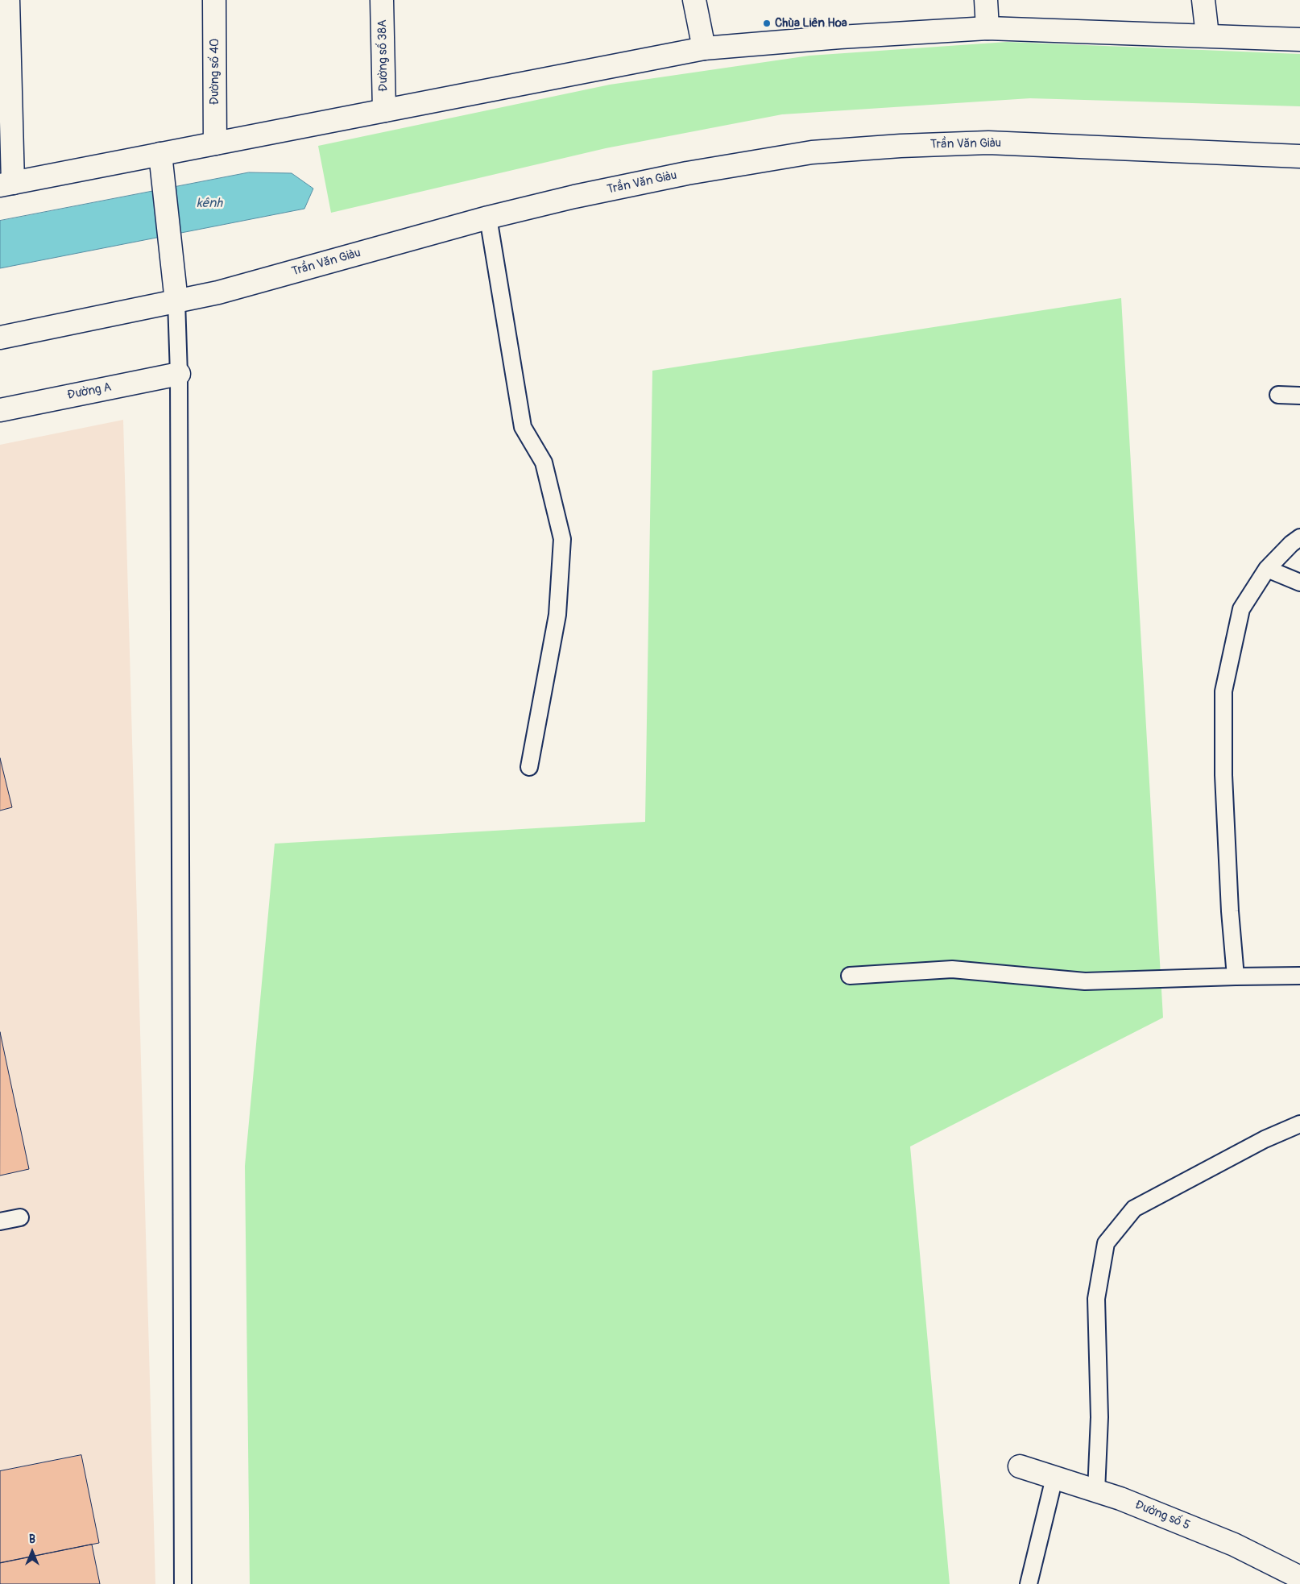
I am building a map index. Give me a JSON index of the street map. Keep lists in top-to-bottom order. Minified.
{"streets":{"main road":["Đường số 38A","Đường số 40","Trần Văn Giàu","Đường A","Đường số 5"]},"water":["kênh"],"places":["Chùa Liên Hoa"],"north":"top"}
